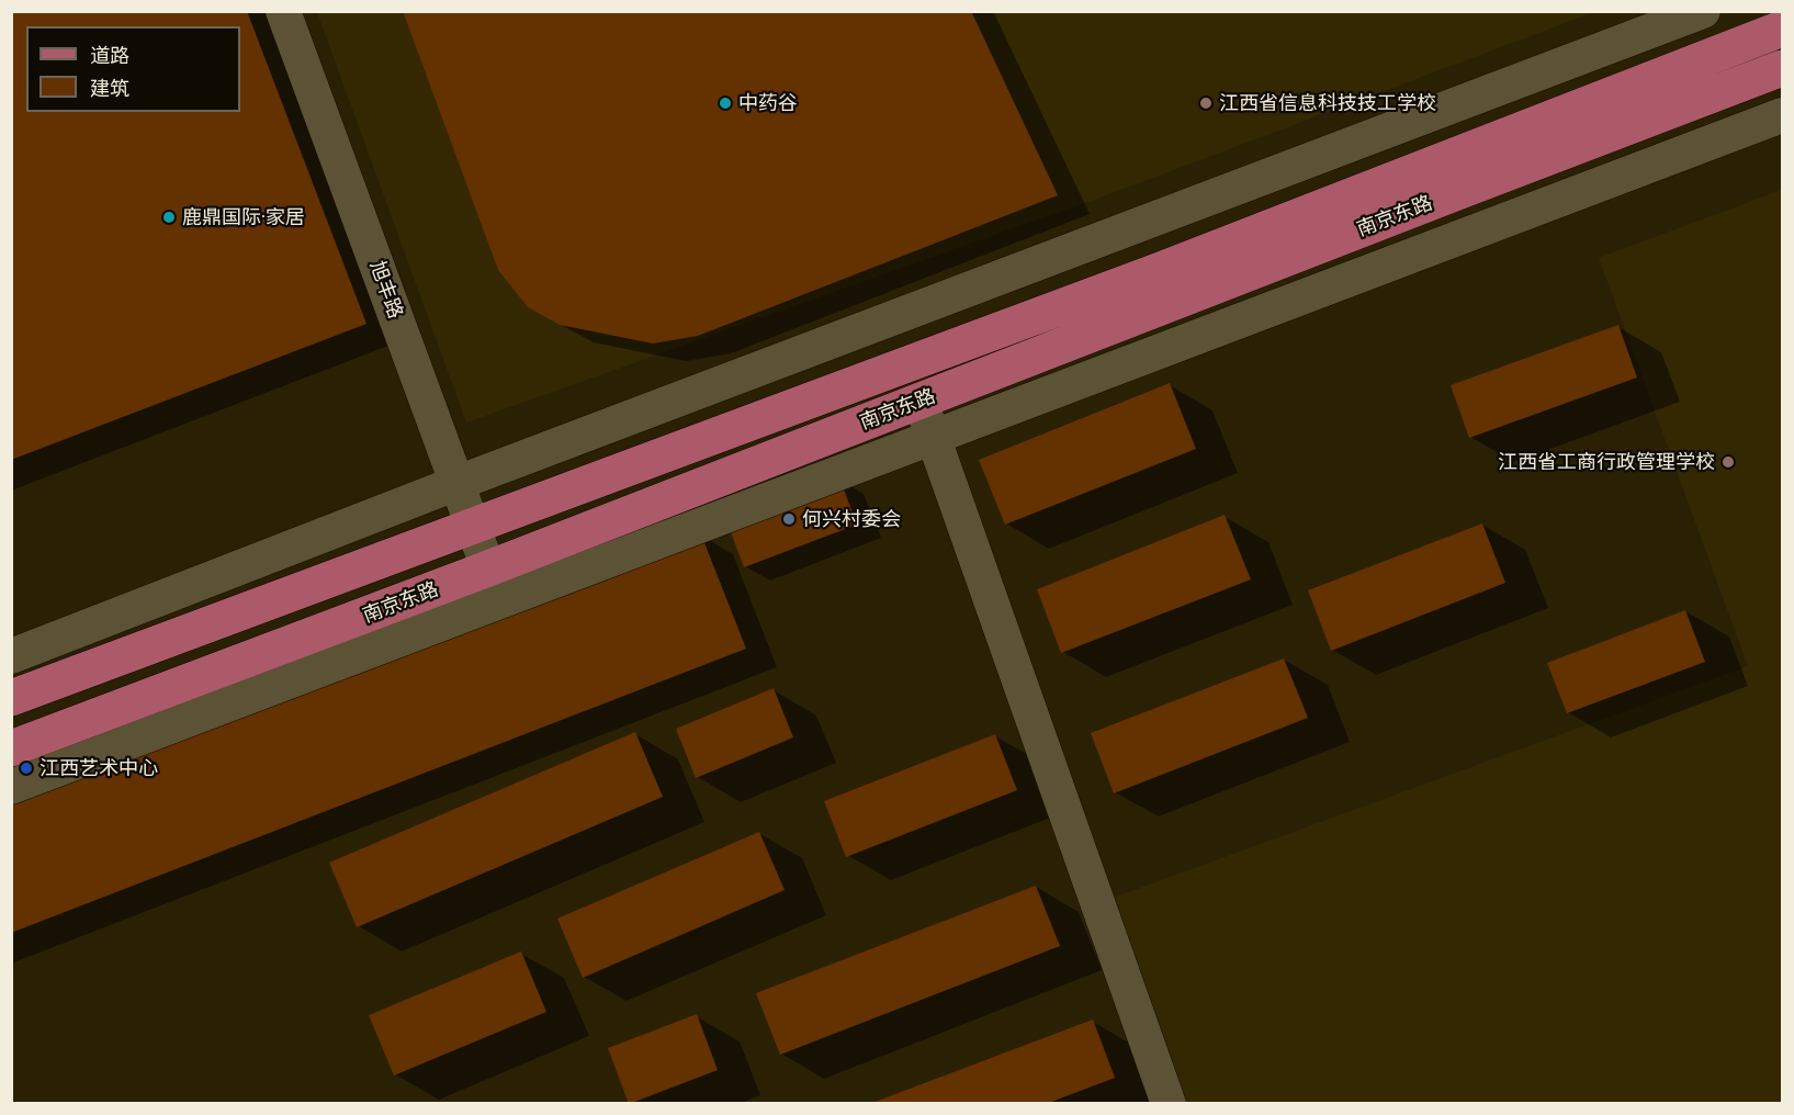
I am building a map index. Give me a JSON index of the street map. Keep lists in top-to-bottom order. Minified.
{"streets":{"main road":["南京东路"],"street":["旭丰路"]},"crossings":[["南京东路","旭丰路"]],"places":["中药谷","江西省信息科技技工学校","鹿鼎国际·家居","江西省工商行政管理学校","何兴村委会","江西艺术中心"],"legend":["道路","建筑"]}
